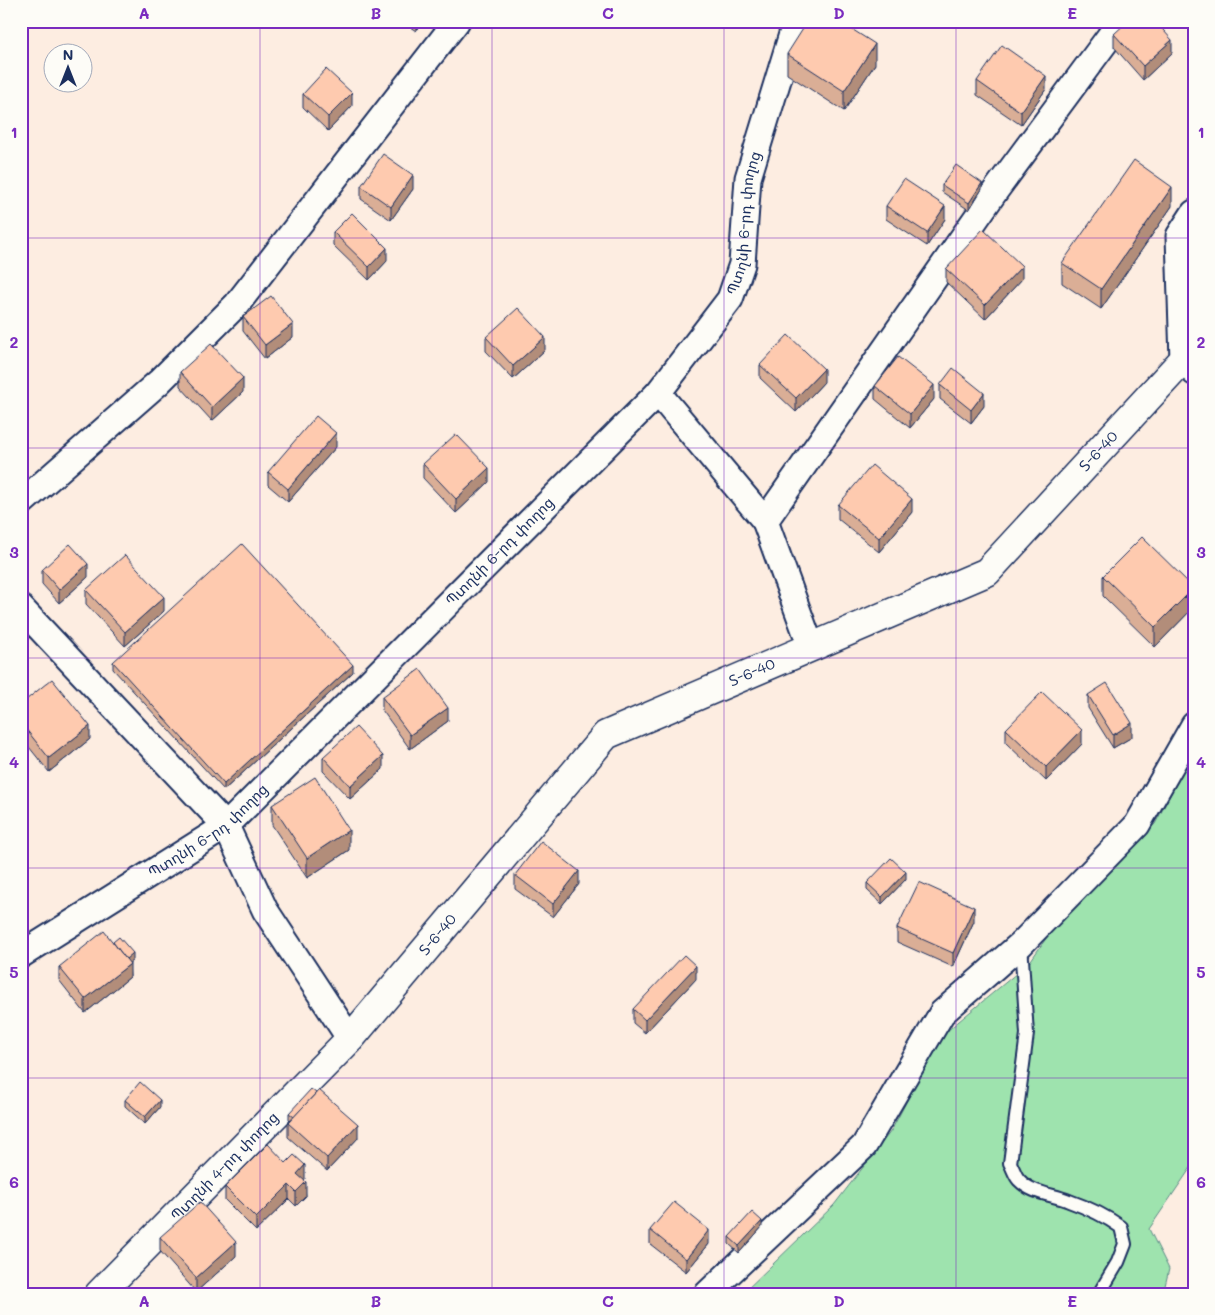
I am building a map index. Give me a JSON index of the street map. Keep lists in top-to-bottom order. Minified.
{"streets":{"street":["Պտղնի 6-րդ փողոց","Տ-6-40","Պտղնի 4-րդ փողոց"]},"crossings":[["Տ-6-40","Պտղնի 4-րդ փողոց"]],"north":"top","grid":{"columns":["A","B","C","D","E"],"rows":["1","2","3","4","5","6"]}}
